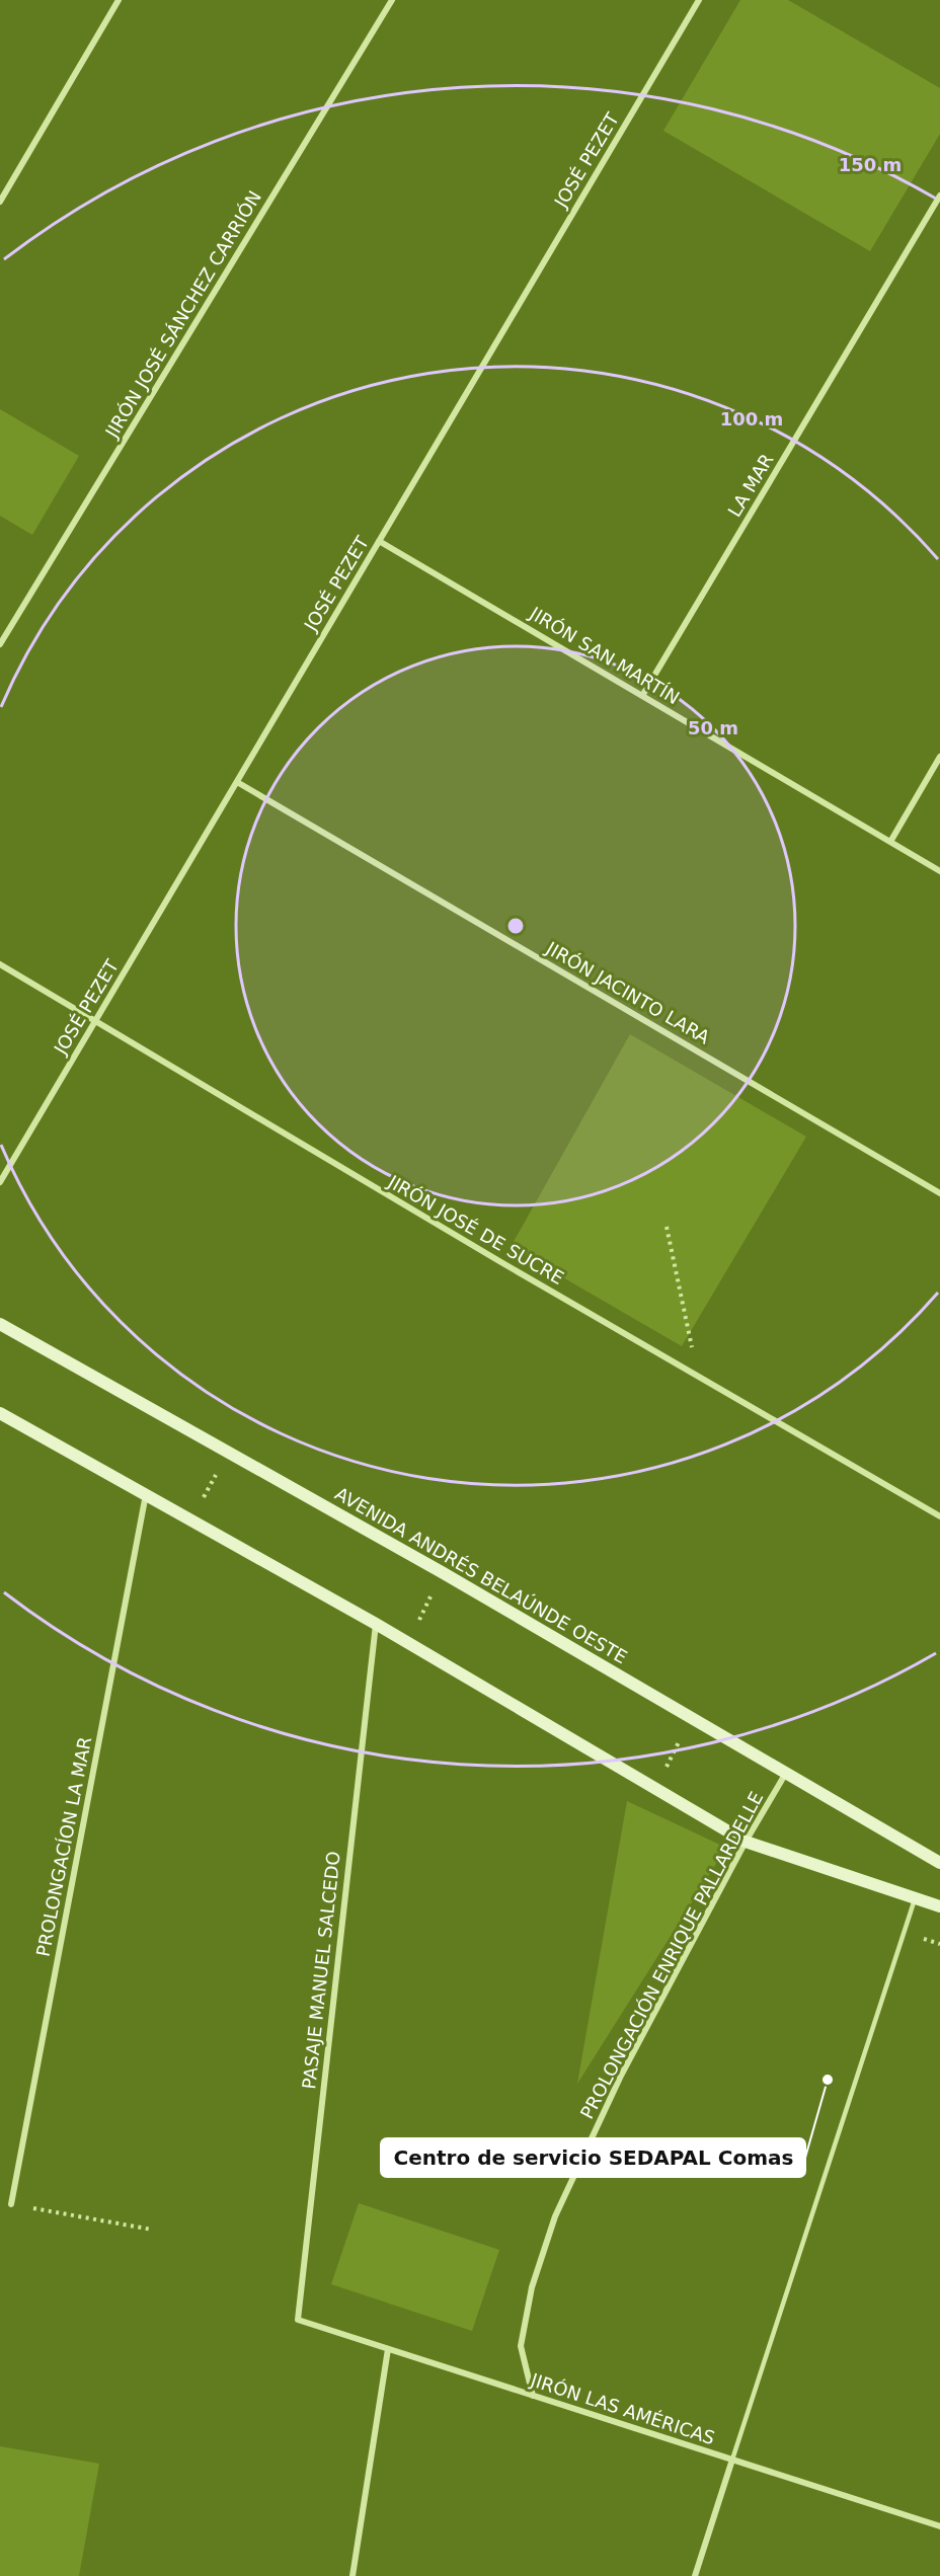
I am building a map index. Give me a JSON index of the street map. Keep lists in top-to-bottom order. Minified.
{"streets":{"street":["JOSÉ PEZET","JIRÓN JOSÉ SÁNCHEZ CARRIÓN","LA MAR","JIRÓN SAN MARTÍN","JIRÓN JACINTO LARA","JIRÓN JOSÉ DE SUCRE","AVENIDA ANDRÉS BELAÚNDE OESTE","PROLONGACÍON LA MAR","PROLONGACIÓN ENRIQUE PALLARDELLE","PASAJE MANUEL SALCEDO","JIRÓN LAS AMÉRICAS"]},"crossings":[["JOSÉ PEZET","JIRÓN SAN MARTÍN"],["JOSÉ PEZET","JIRÓN JACINTO LARA"],["JOSÉ PEZET","JIRÓN JOSÉ DE SUCRE"],["LA MAR","JIRÓN SAN MARTÍN"],["AVENIDA ANDRÉS BELAÚNDE OESTE","PROLONGACIÓN ENRIQUE PALLARDELLE"],["PROLONGACIÓN ENRIQUE PALLARDELLE","JIRÓN LAS AMÉRICAS"],["PASAJE MANUEL SALCEDO","JIRÓN LAS AMÉRICAS"]],"places":["Centro de servicio SEDAPAL Comas"],"rings":["150 m","100 m","50 m"]}
